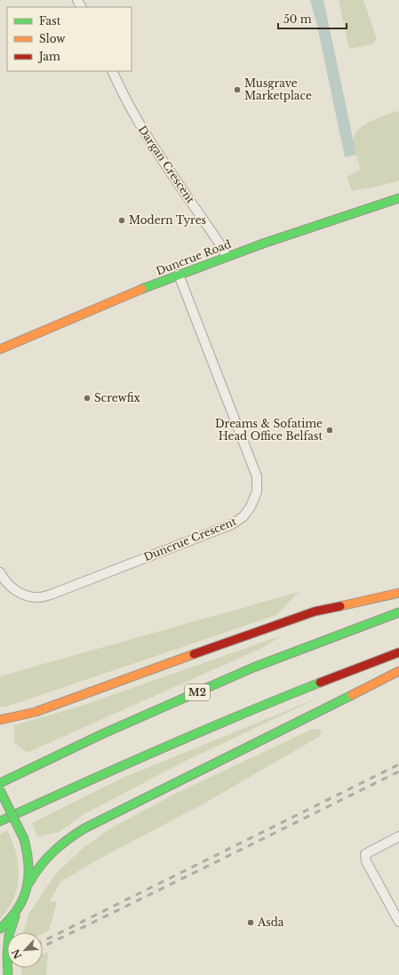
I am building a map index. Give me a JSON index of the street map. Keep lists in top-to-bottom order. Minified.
{"streets":{"main road":["Duncrue Road","M2"],"street":["Dargan Crescent","Duncrue Crescent"]},"crossings":[["Dargan Crescent","Duncrue Road"],["Duncrue Road","Duncrue Crescent"]],"places":["Musgrave Marketplace","Modern Tyres","Screwfix","Dreams & Sofatime Head Office Belfast","Asda"],"legend":["Fast","Slow","Jam"],"scale_bar":"50 m","north":"bottom left"}
